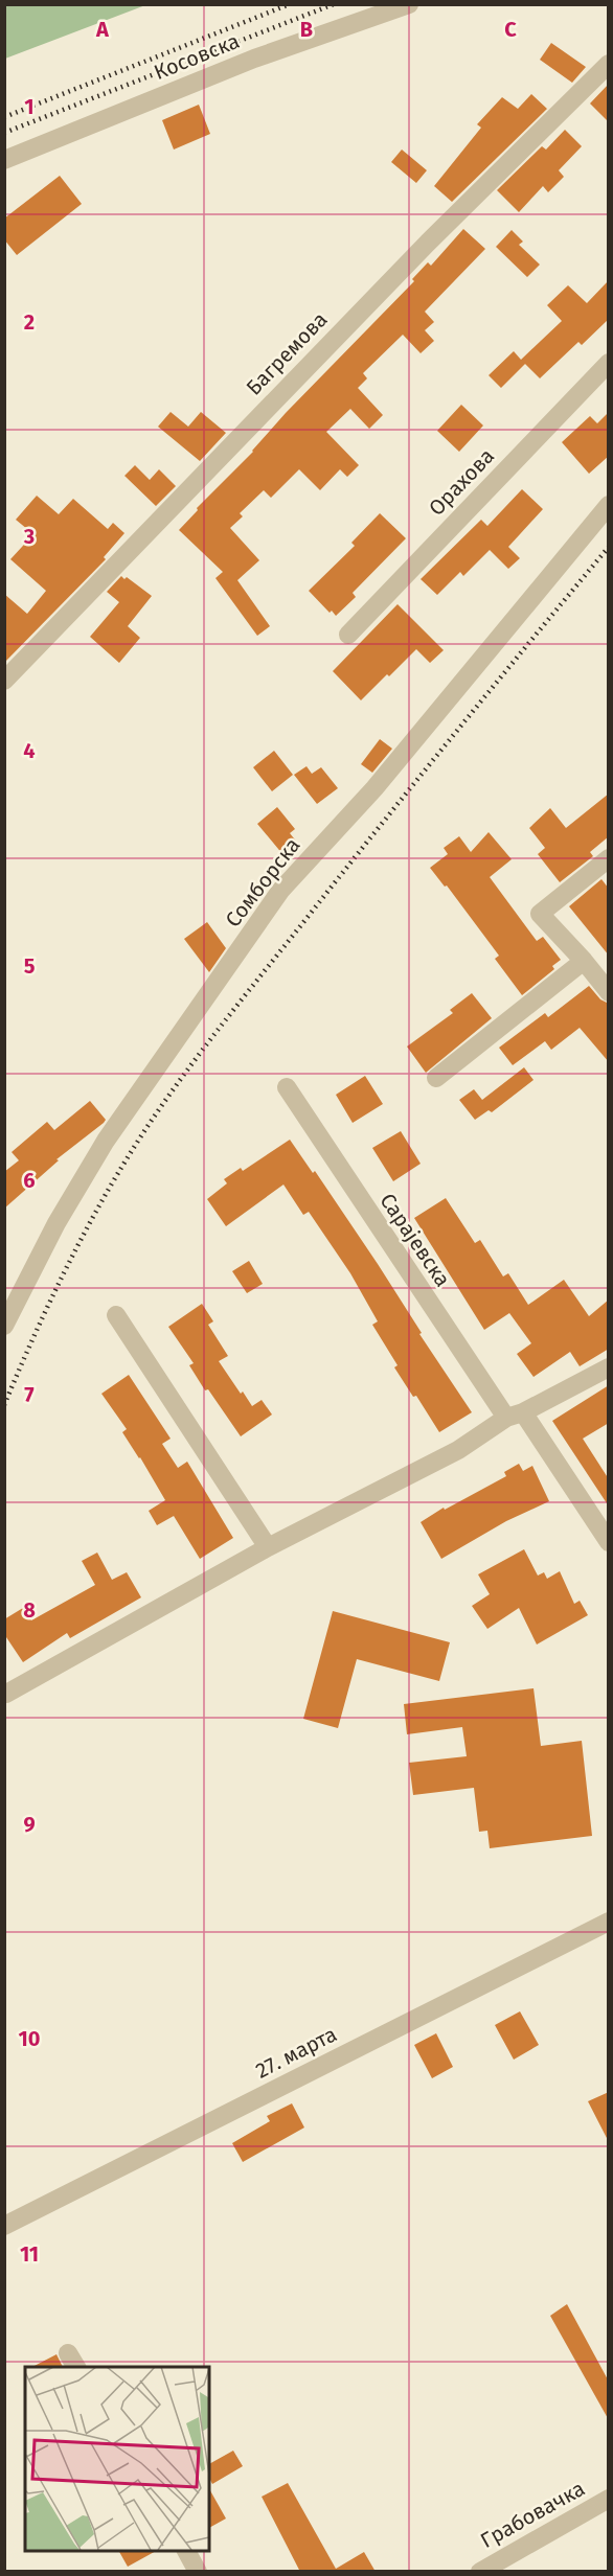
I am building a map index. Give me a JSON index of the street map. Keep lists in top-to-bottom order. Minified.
{"streets":{"street":["Косовска","Багремова","Орахова","Сомборска","Сарајевска","27. марта","Грабовачка"]},"grid":{"columns":["A","B","C"],"rows":["1","2","3","4","5","6","7","8","9","10","11"]}}
